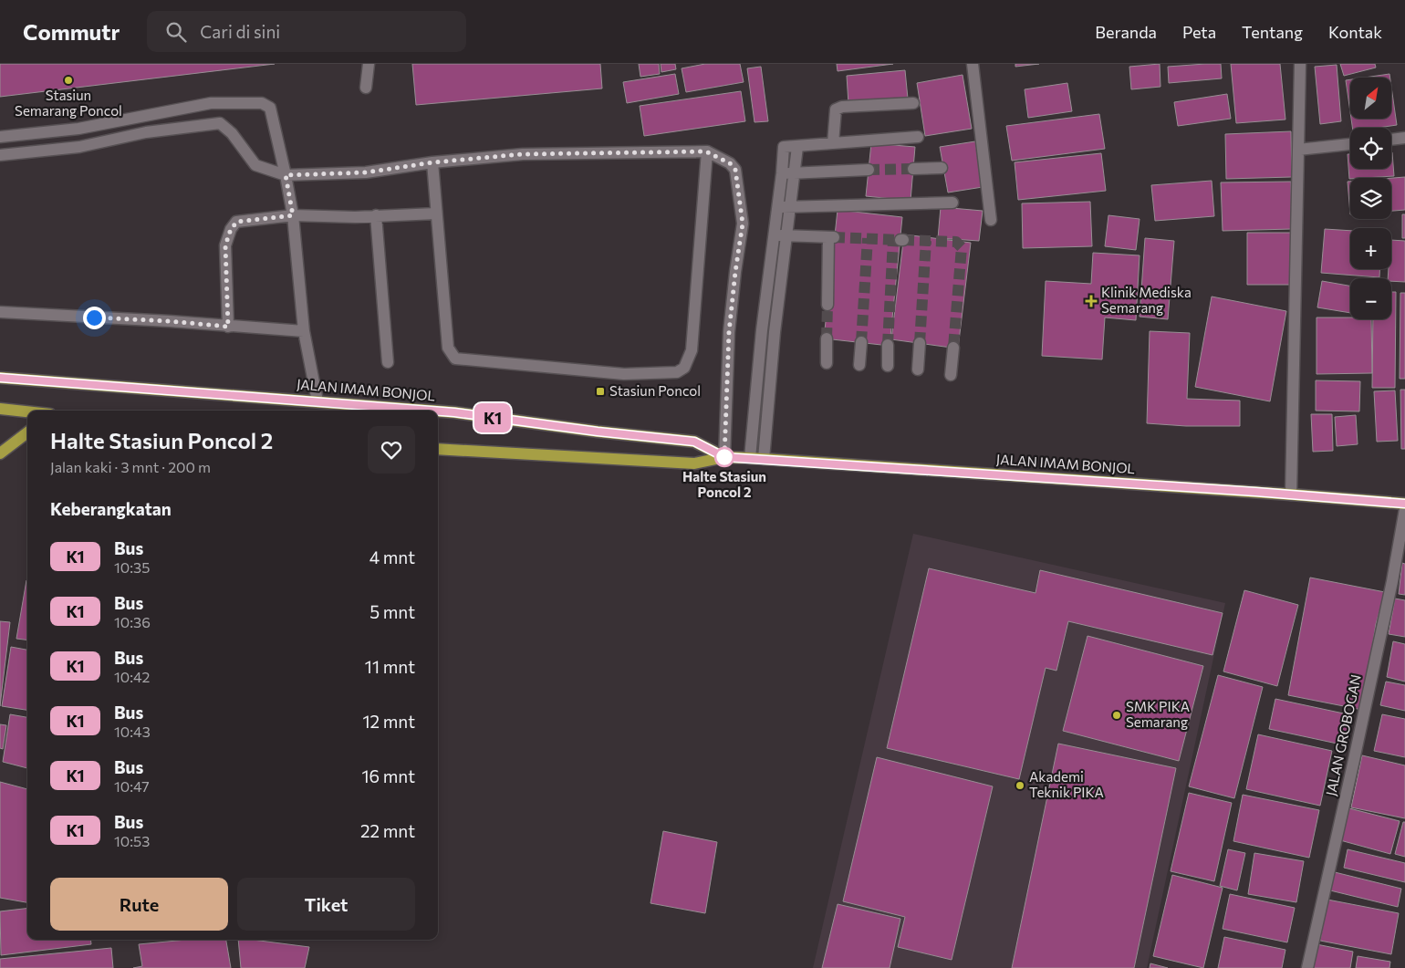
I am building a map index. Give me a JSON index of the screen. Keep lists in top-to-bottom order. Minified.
{"streets":{"main road":["JALAN IMAM BONJOL"],"street":["JALAN GROBOGAN"]},"places":{"other":["Stasiun Semarang Poncol","Halte Stasiun Poncol 2","SMK PIKA Semarang","Akademi Teknik PIKA"],"health":["Klinik Mediska Semarang"],"transit":["Stasiun Poncol"]},"lines":["bus line K1"],"north":"top right","page":{"header":"Commutr","search":"Cari di sini","nav":["Beranda","Peta","Tentang","Kontak"],"on_map":"K1","map_buttons":["+","−"],"heading":[["Halte Stasiun Poncol 2","Jalan kaki · 3 mnt · 200 m"],"Keberangkatan"],"list":[{"mark":"K1","name":"Bus","note":"10:35","value":"4 mnt"},{"mark":"K1","name":"Bus","note":"10:36","value":"5 mnt"},{"mark":"K1","name":"Bus","note":"10:42","value":"11 mnt"},{"mark":"K1","name":"Bus","note":"10:43","value":"12 mnt"},{"mark":"K1","name":"Bus","note":"10:47","value":"16 mnt"},{"mark":"K1","name":"Bus","note":"10:53","value":"22 mnt"}],"buttons":["Rute","Tiket"]}}
